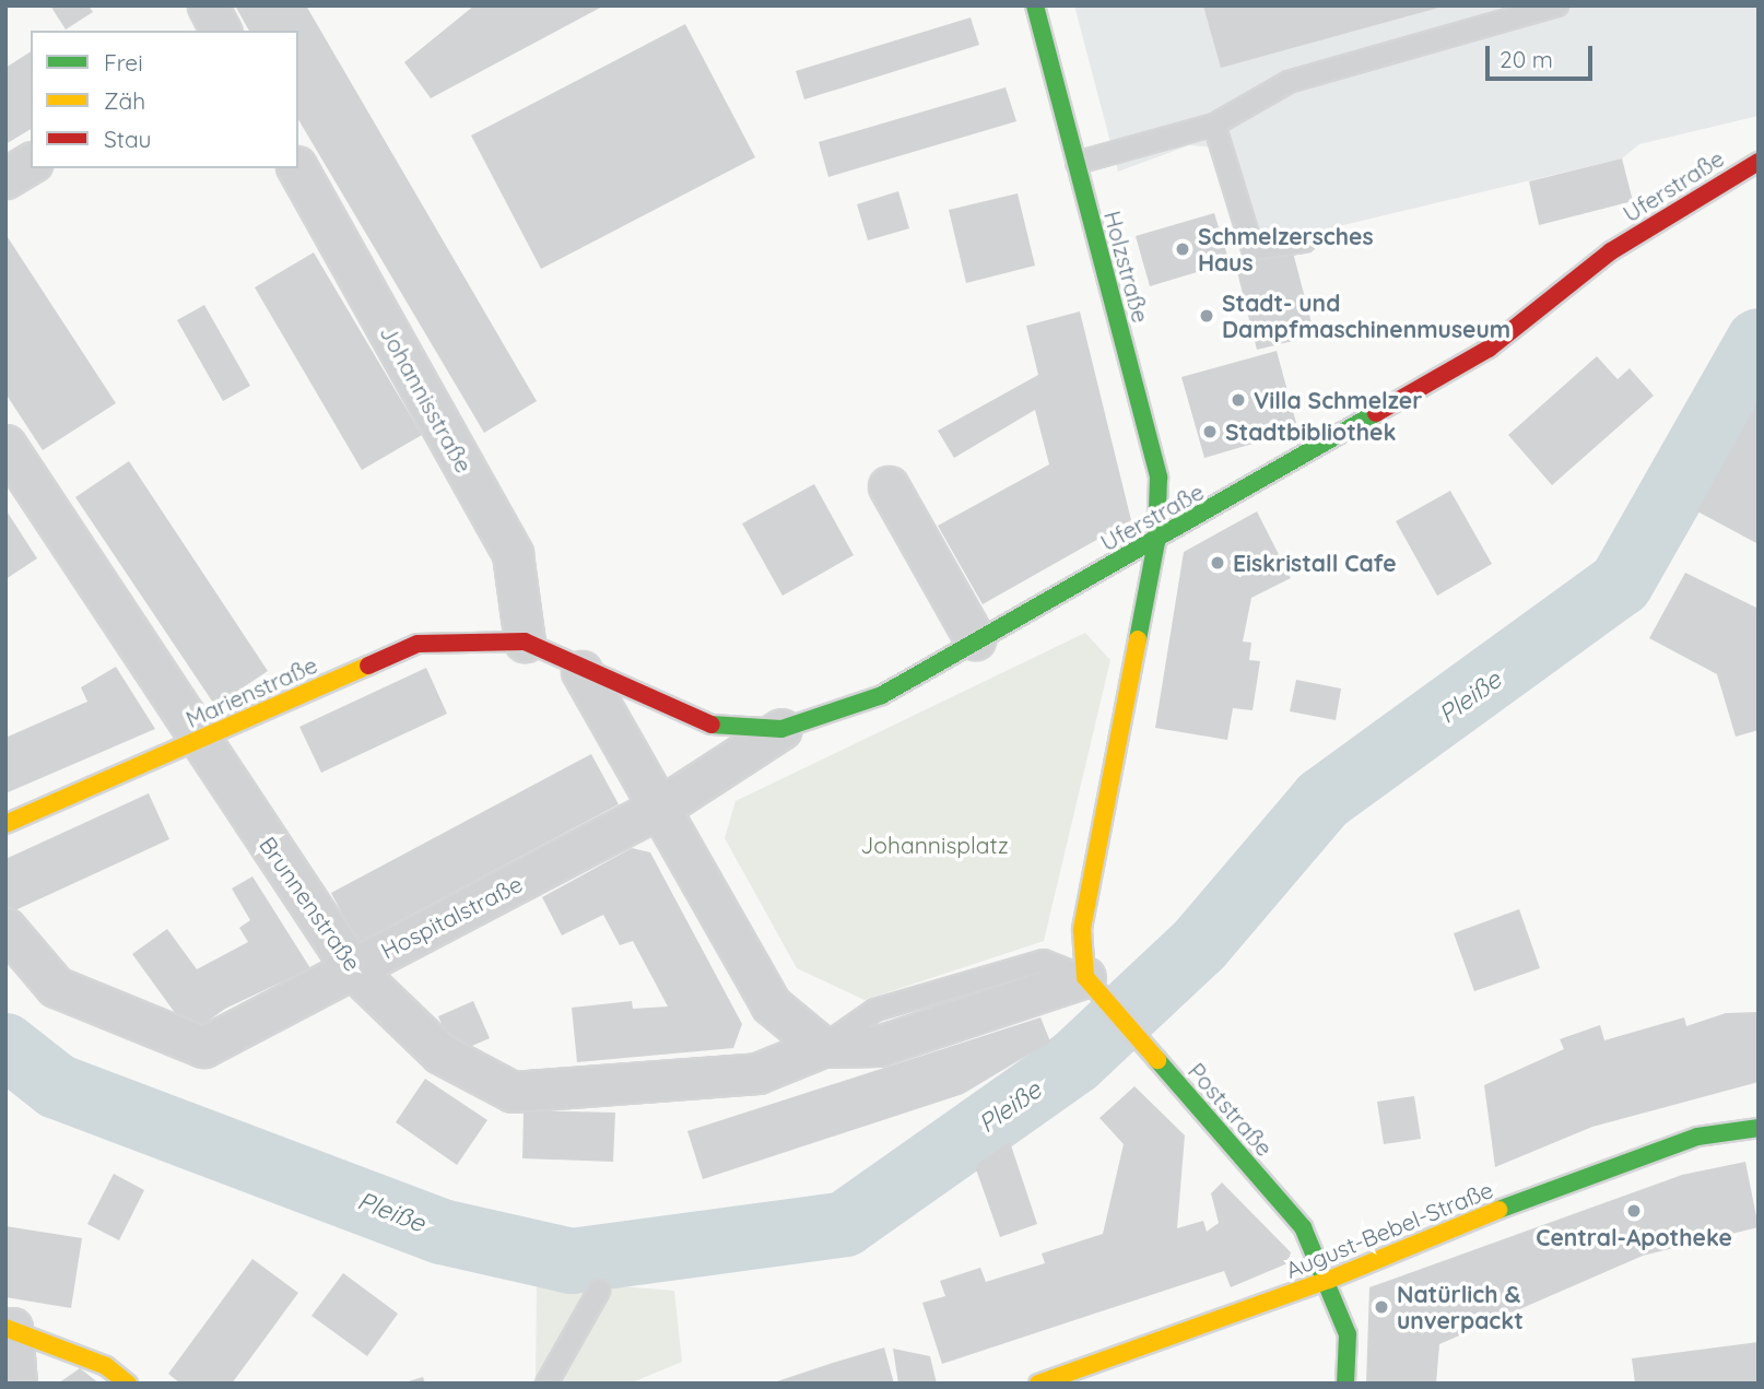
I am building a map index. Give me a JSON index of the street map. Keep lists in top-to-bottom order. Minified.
{"streets":{"street":["Uferstraße","Holzstraße","Johannisstraße","Marienstraße","Brunnenstraße","Hospitalstraße","Poststraße","August-Bebel-Straße"]},"crossings":[["Uferstraße","Holzstraße"],["Uferstraße","Johannisstraße"],["Uferstraße","Marienstraße"],["Uferstraße","Hospitalstraße"],["Johannisstraße","Marienstraße"],["Marienstraße","Brunnenstraße"],["Brunnenstraße","Hospitalstraße"],["Poststraße","August-Bebel-Straße"]],"water":["Pleiße"],"parks":["Johannisplatz"],"places":["Schmelzersches Haus","Stadt- und Dampfmaschinenmuseum","Villa Schmelzer","Stadtbibliothek","Eiskristall Cafe","Central-Apotheke","Natürlich & unverpackt"],"legend":["Frei","Zäh","Stau"],"scale_bar":"20 m"}
